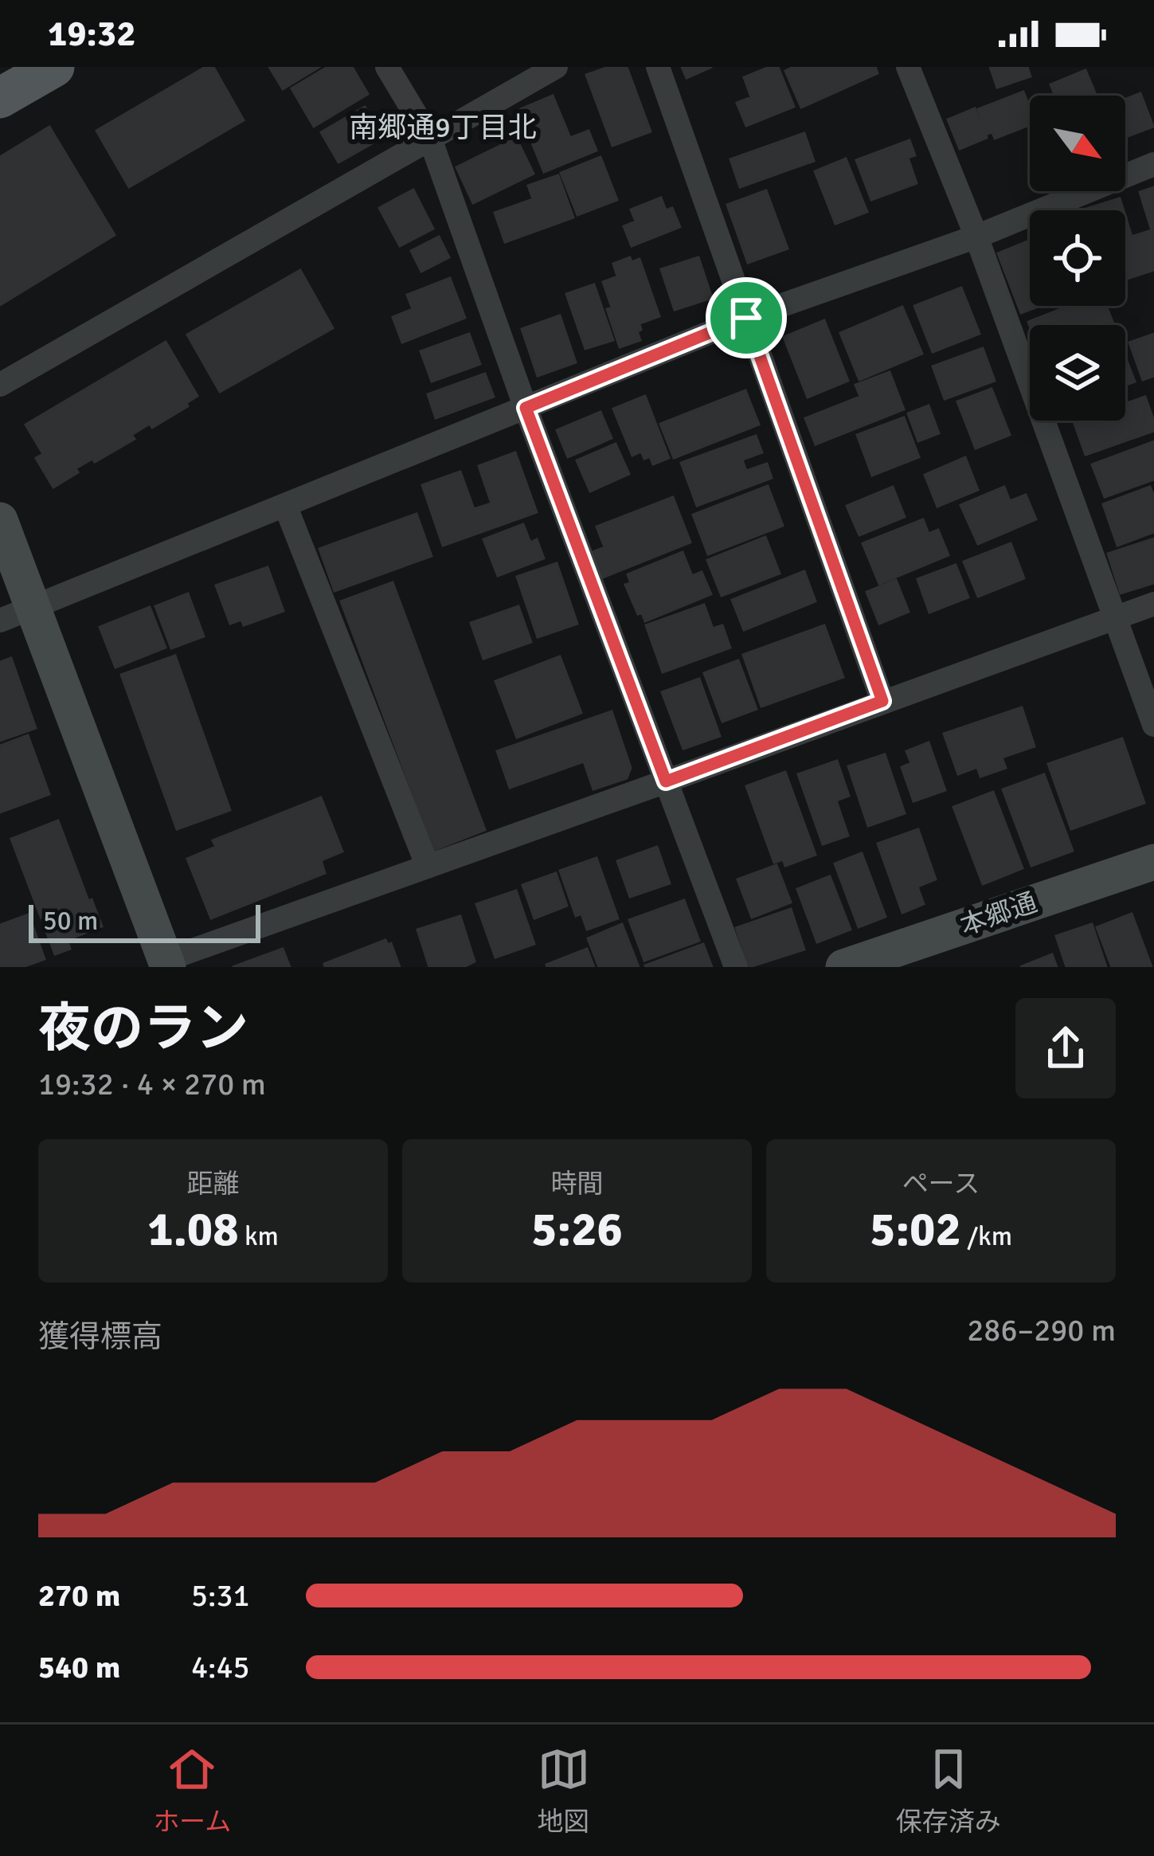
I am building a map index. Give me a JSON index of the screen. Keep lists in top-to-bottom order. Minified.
{"streets":{"street":["本郷通"]},"districts":["南郷通9丁目北"],"scale_bar":"50 m","north":"bottom right","page":{"status":"19:32","scale":"50 m","heading":["夜のラン","19:32 · 4 × 270 m"],"stats":[["距離","1.08 km"],["時間","5:26"],["ペース","5:02 /km"]],"chart":["獲得標高","286–290 m"],"list":[{"name":"270 m","note":"5:31"},{"name":"540 m","note":"4:45"}],"tabs":["ホーム","地図","保存済み"]}}
